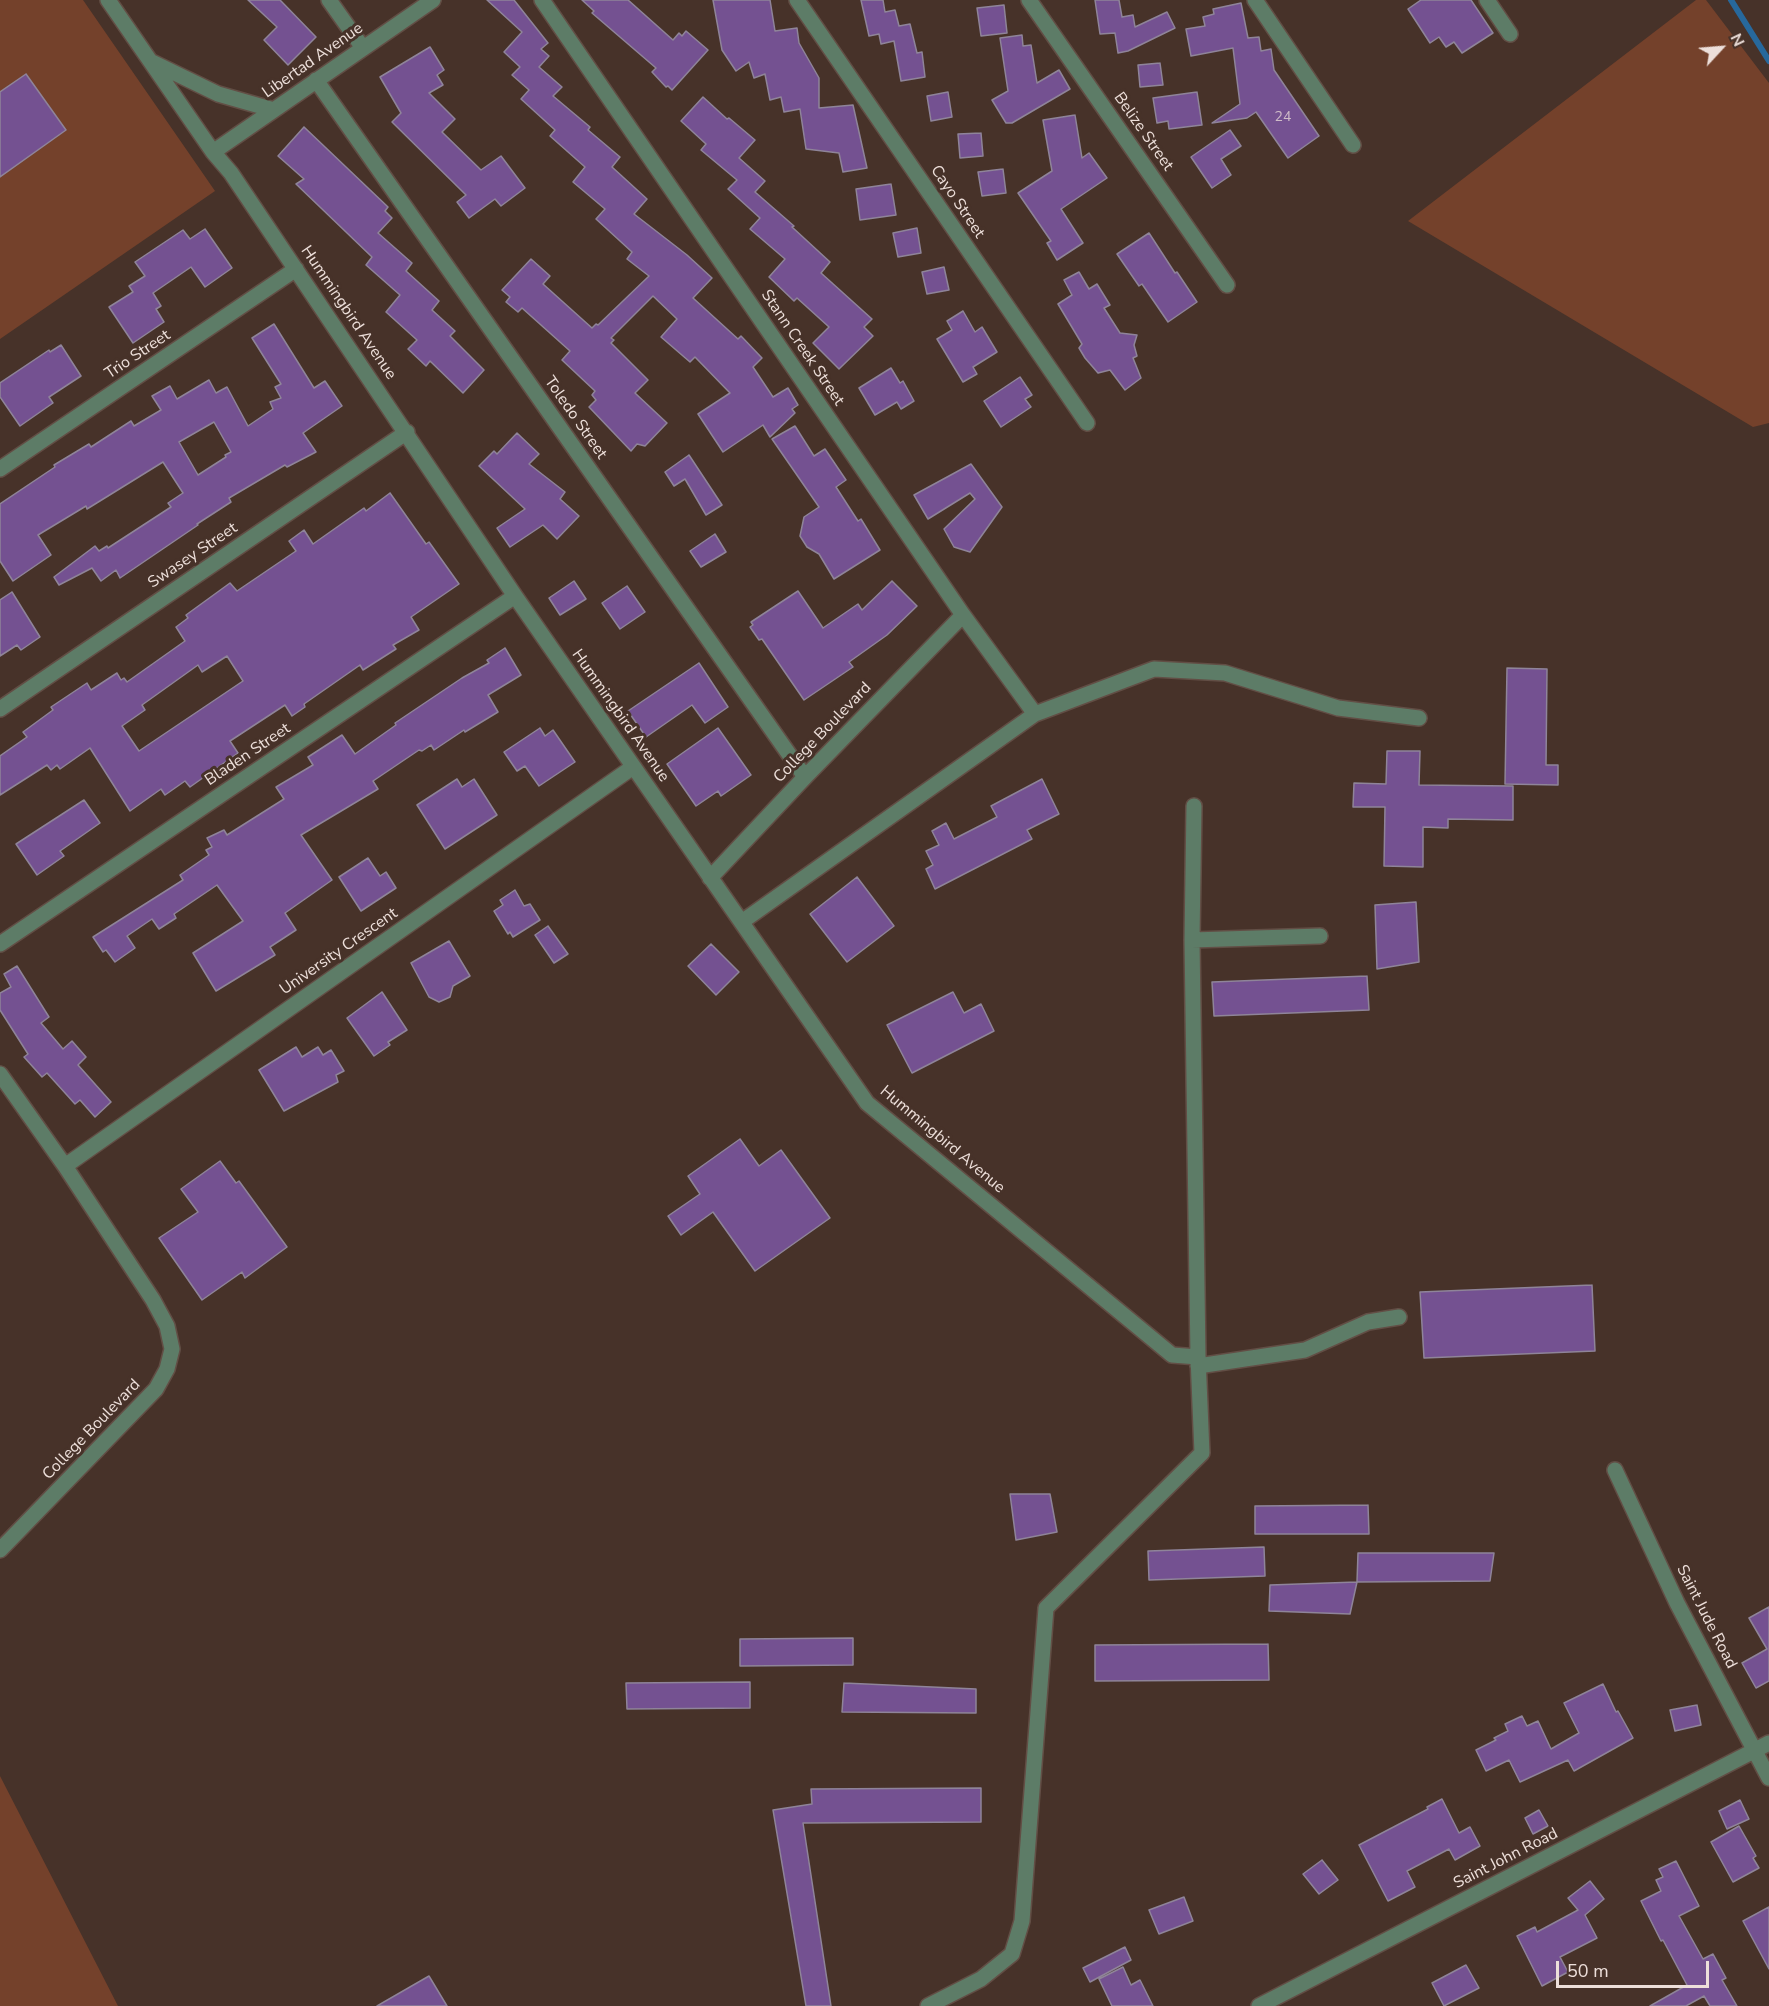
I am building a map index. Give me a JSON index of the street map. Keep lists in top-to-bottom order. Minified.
{"streets":{"street":["Libertad Avenue","Belize Street","Cayo Street","Hummingbird Avenue","Stann Creek Street","Trio Street","Toledo Street","Swasey Street","College Boulevard","Bladen Street","University Crescent","Saint Jude Road","Saint John Road"]},"crossings":[["Libertad Avenue","Hummingbird Avenue"],["Libertad Avenue","Toledo Street"],["Hummingbird Avenue","Trio Street"],["Hummingbird Avenue","Swasey Street"],["Hummingbird Avenue","College Boulevard"],["Hummingbird Avenue","Bladen Street"],["Hummingbird Avenue","University Crescent"],["Stann Creek Street","College Boulevard"],["Toledo Street","College Boulevard"],["College Boulevard","University Crescent"],["Saint Jude Road","Saint John Road"]],"house_numbers":["24"],"scale_bar":"50 m","north":"top right"}
